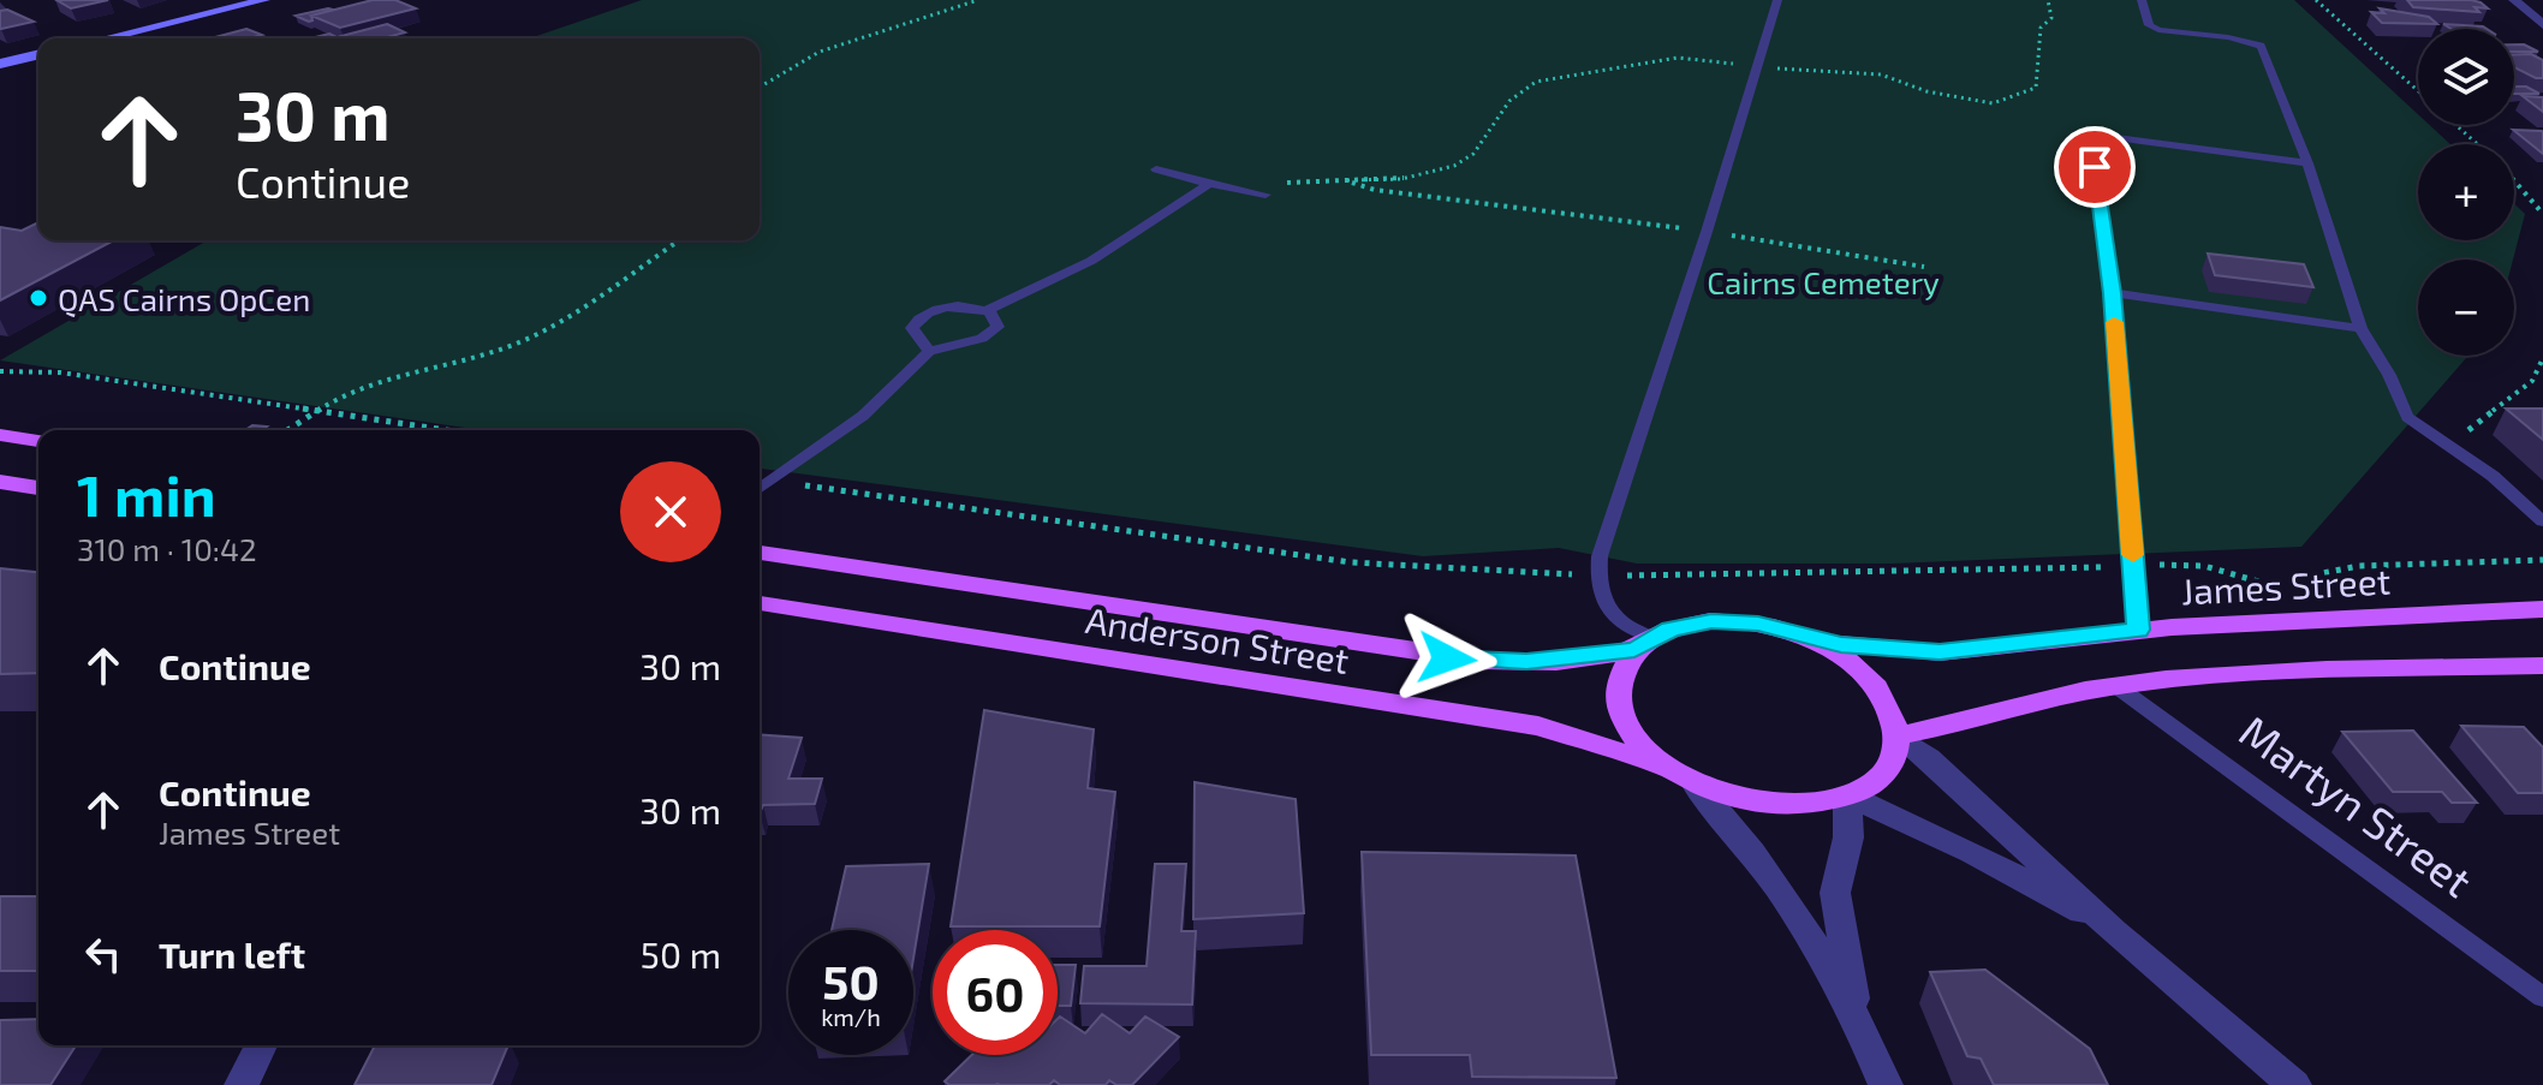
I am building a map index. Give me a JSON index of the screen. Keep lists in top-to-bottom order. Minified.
{"streets":{"main road":["James Street","Anderson Street"],"lane":["Martyn Street"]},"crossings":[["James Street","Anderson Street"]],"parks":["Cairns Cemetery"],"places":["QAS Cairns OpCen"],"page":{"map_buttons":["+","−"],"turn":["30 m","Continue"],"heading":["1 min","310 m · 10:42"],"list":[{"name":"Continue","value":"30 m"},{"name":"Continue","note":"James Street","value":"30 m"},{"name":"Turn left","value":"50 m"}],"speed":"50 km/h","limit":"60"}}
